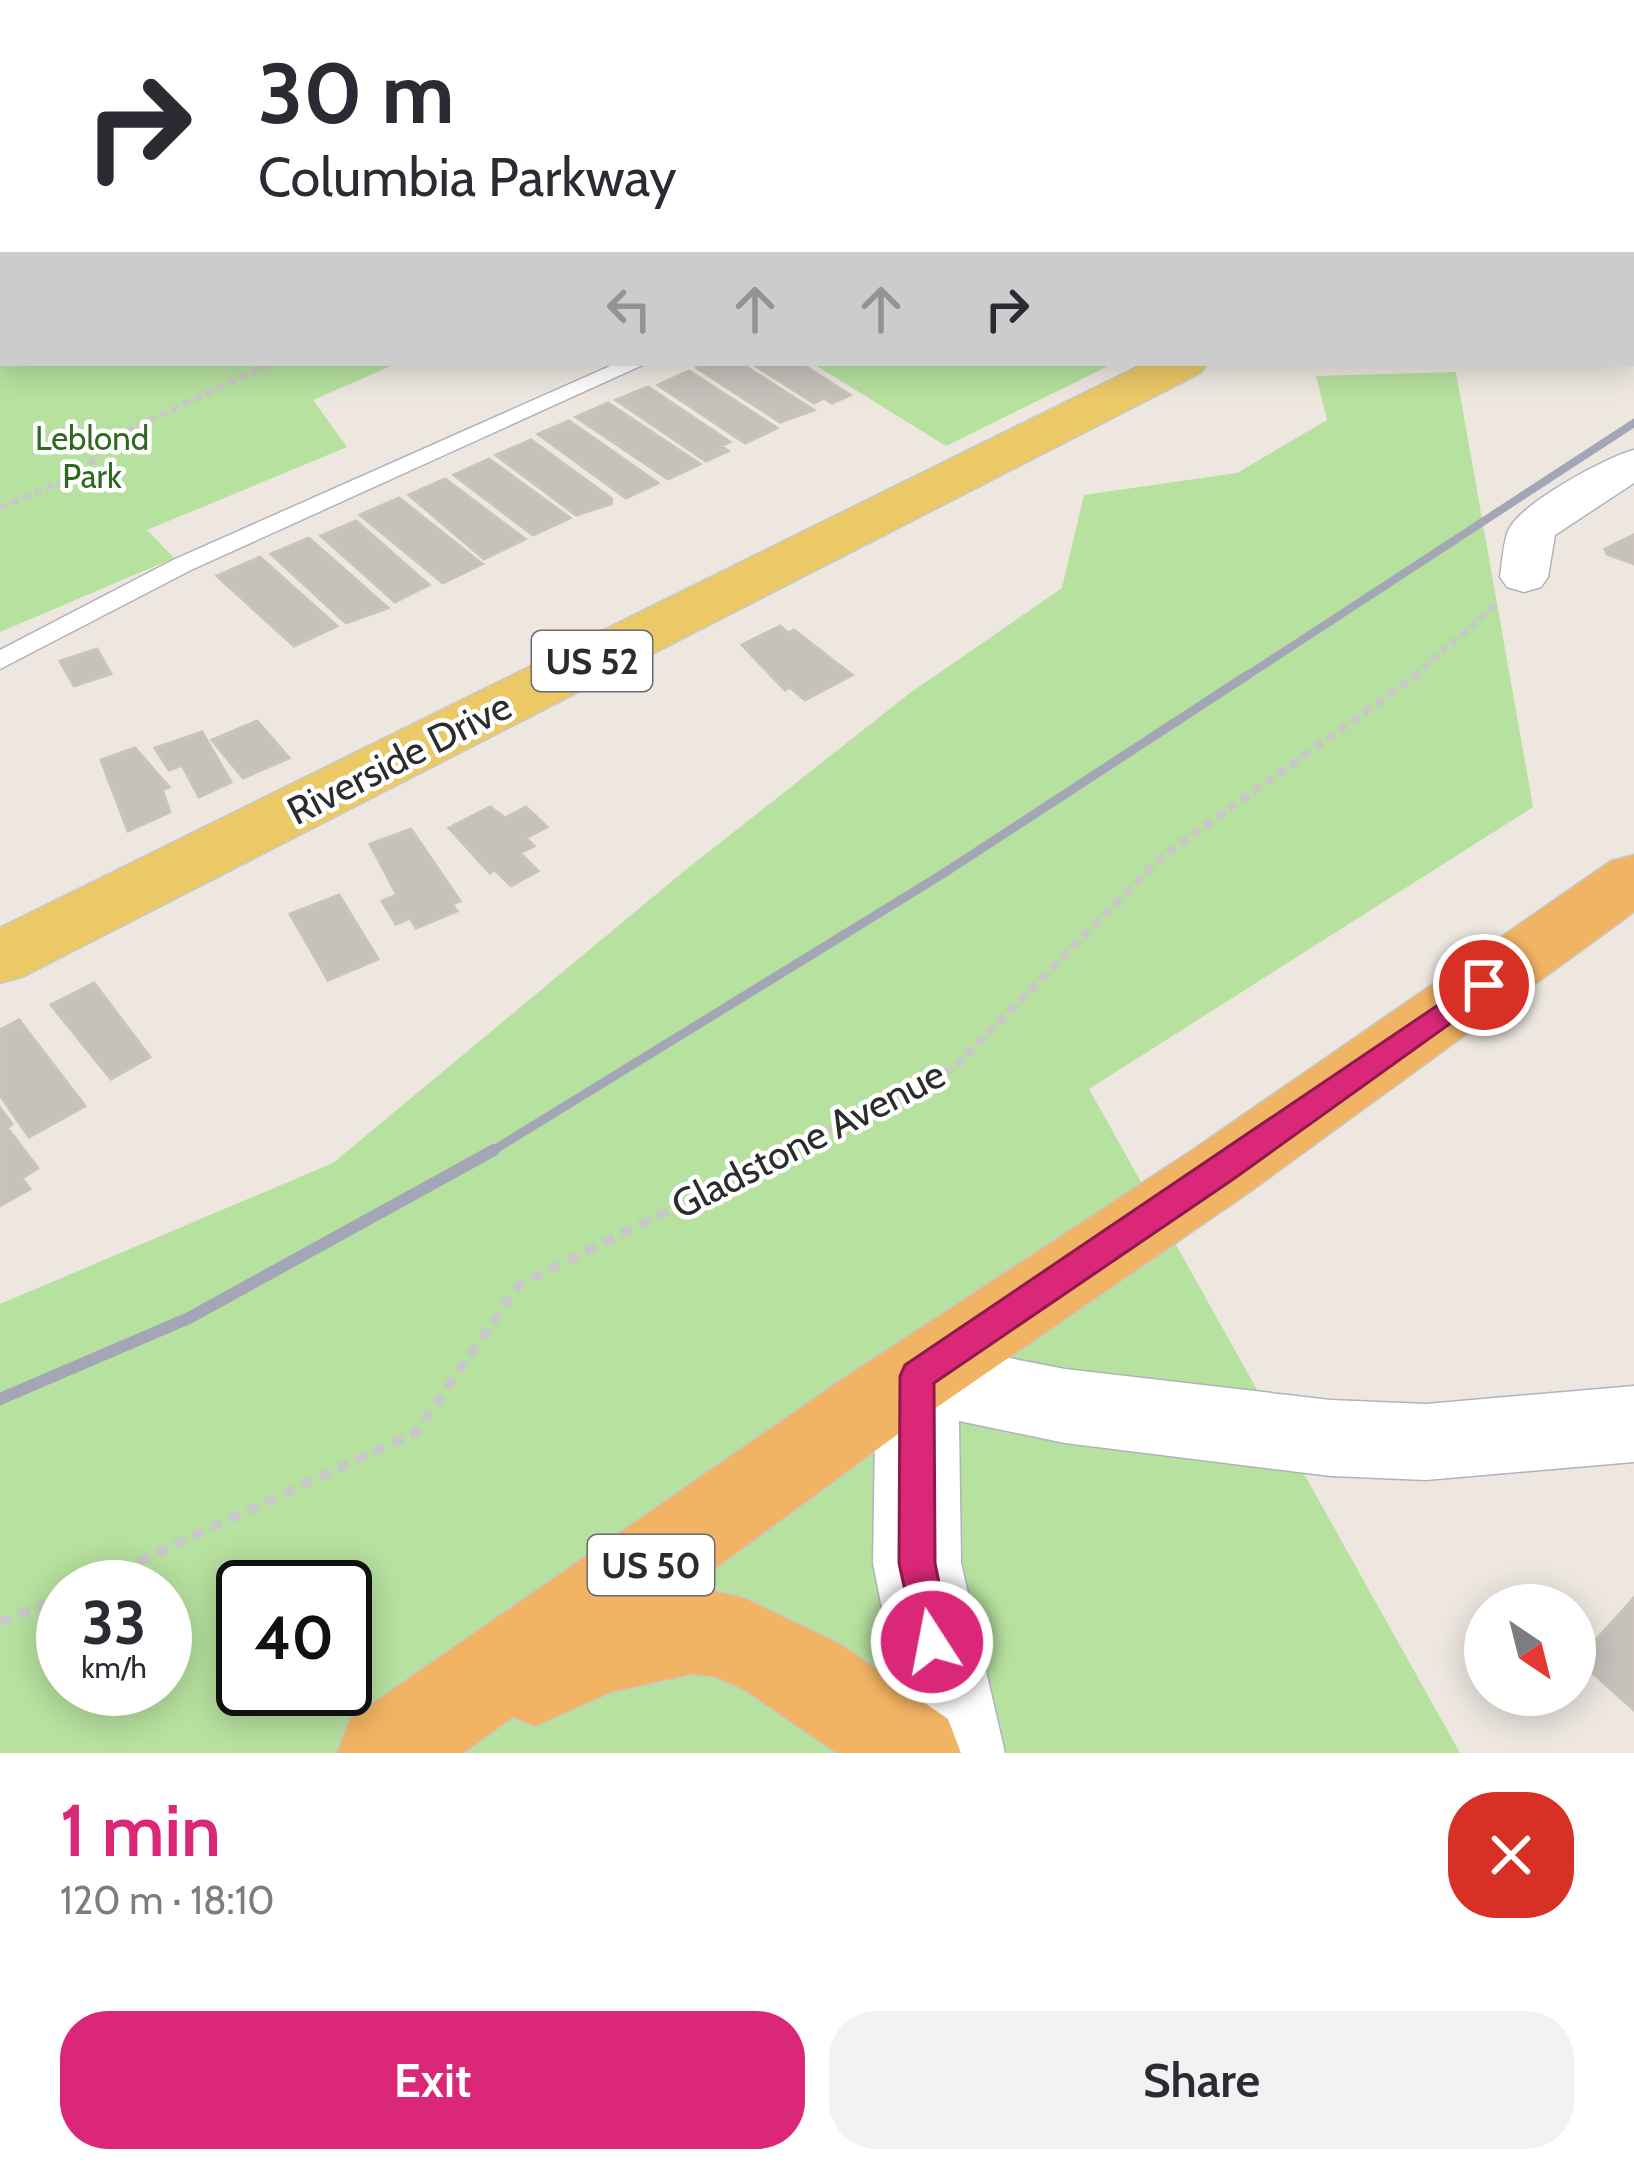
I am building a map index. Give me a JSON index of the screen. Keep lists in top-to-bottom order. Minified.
{"streets":{"highway":["US 50"],"main road":["US 52","Riverside Drive"],"path":["Gladstone Avenue"]},"parks":["Leblond Park"],"north":"bottom right","page":{"turn":["30 m","Columbia Parkway"],"speed":"33 km/h","limit":"40","heading":["1 min","120 m · 18:10"],"buttons":["Exit","Share"]}}
